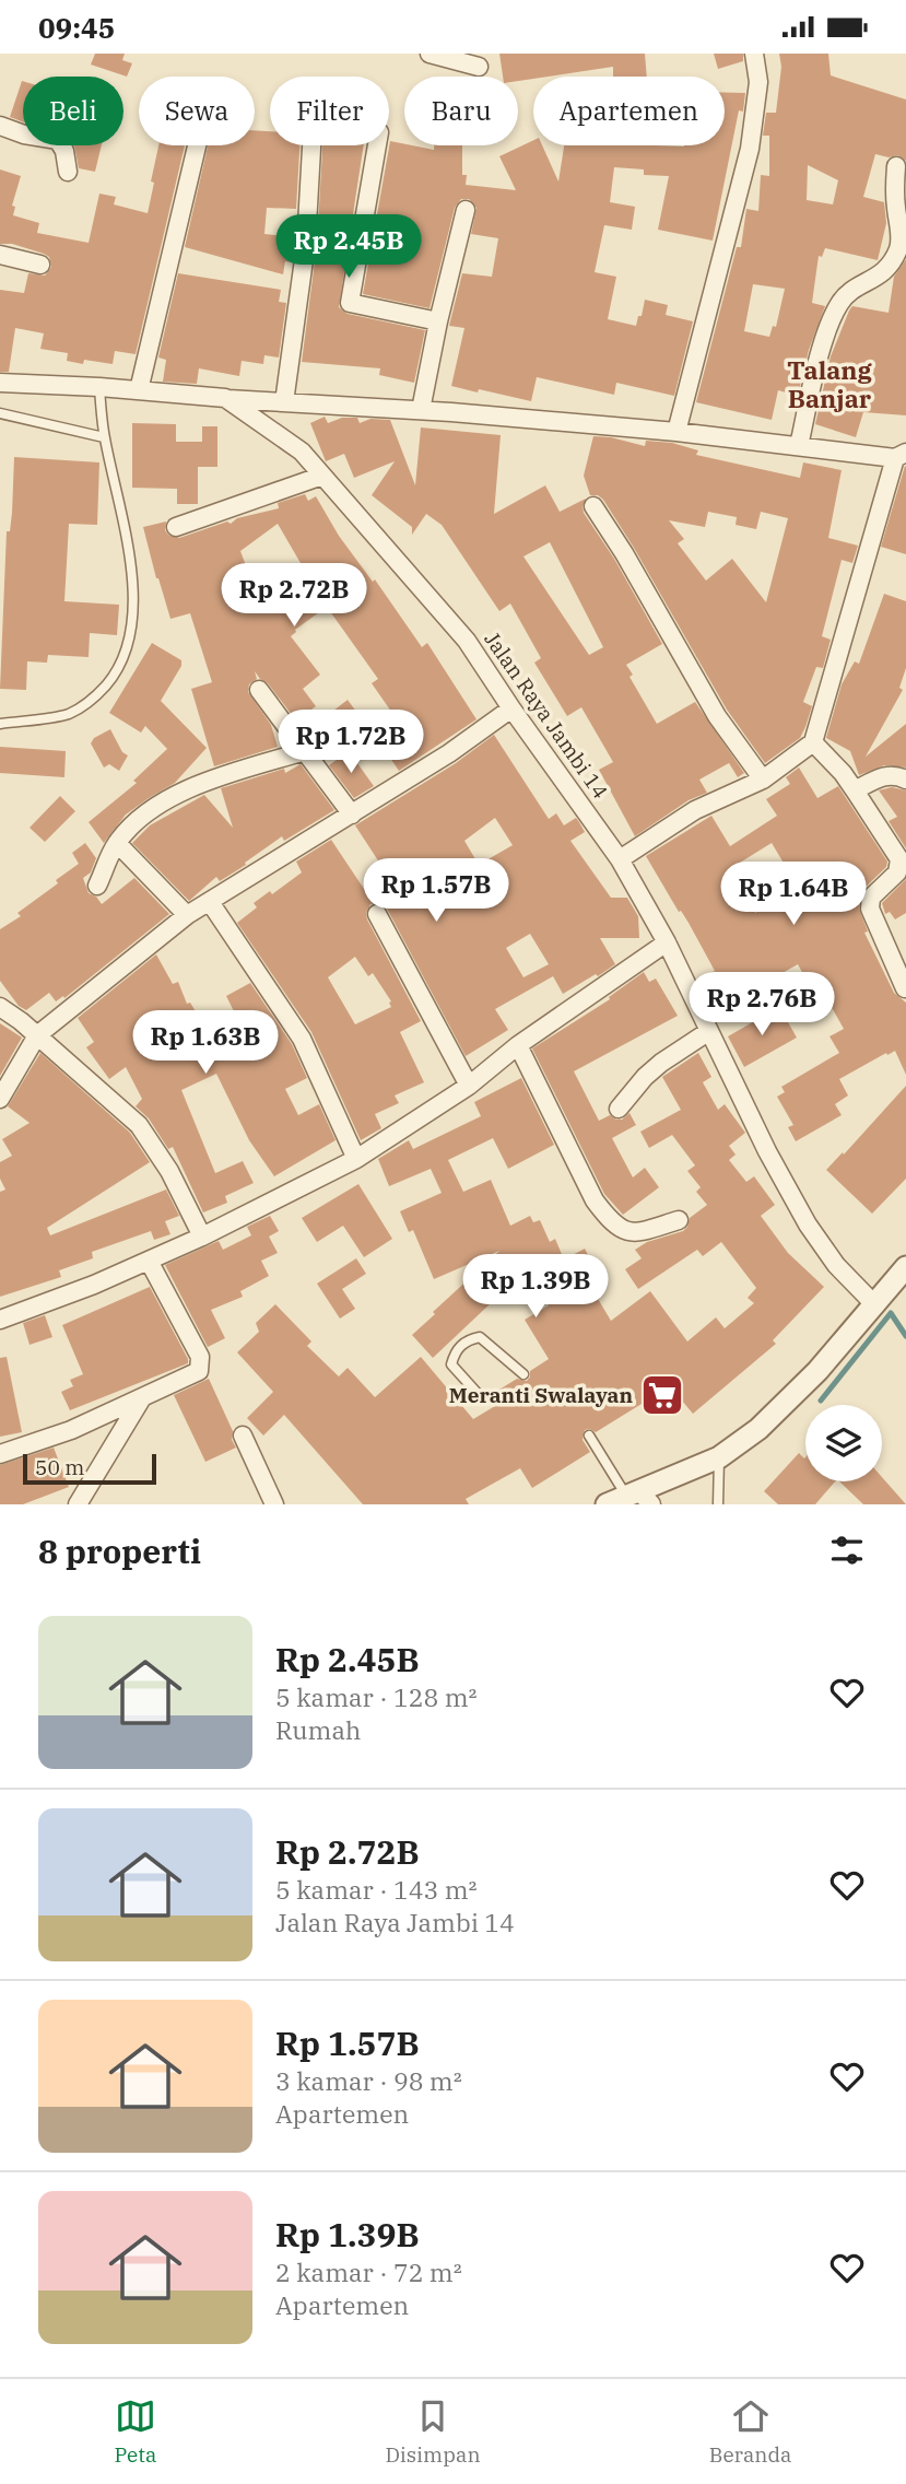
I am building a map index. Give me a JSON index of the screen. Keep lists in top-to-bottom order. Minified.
{"streets":{"street":["Jalan Raya Jambi 14"]},"districts":["Talang Banjar"],"places":{"supermarket":["Meranti Swalayan"]},"scale_bar":"50 m","page":{"status":"09:45","chip":["Beli","Sewa","Filter","Baru","Apartemen"],"price":["Rp 2.45B","Rp 2.72B","Rp 1.72B","Rp 1.57B","Rp 1.64B","Rp 2.76B","Rp 1.63B","Rp 1.39B"],"scale":"50 m","heading":"8 properti","list":[{"name":"Rp 2.45B","note":"5 kamar · 128 m² · Rumah"},{"name":"Rp 2.72B","note":"5 kamar · 143 m² · Jalan Raya Jambi 14"},{"name":"Rp 1.57B","note":"3 kamar · 98 m² · Apartemen"},{"name":"Rp 1.39B","note":"2 kamar · 72 m² · Apartemen"}],"tabs":["Peta","Disimpan","Beranda"]}}
